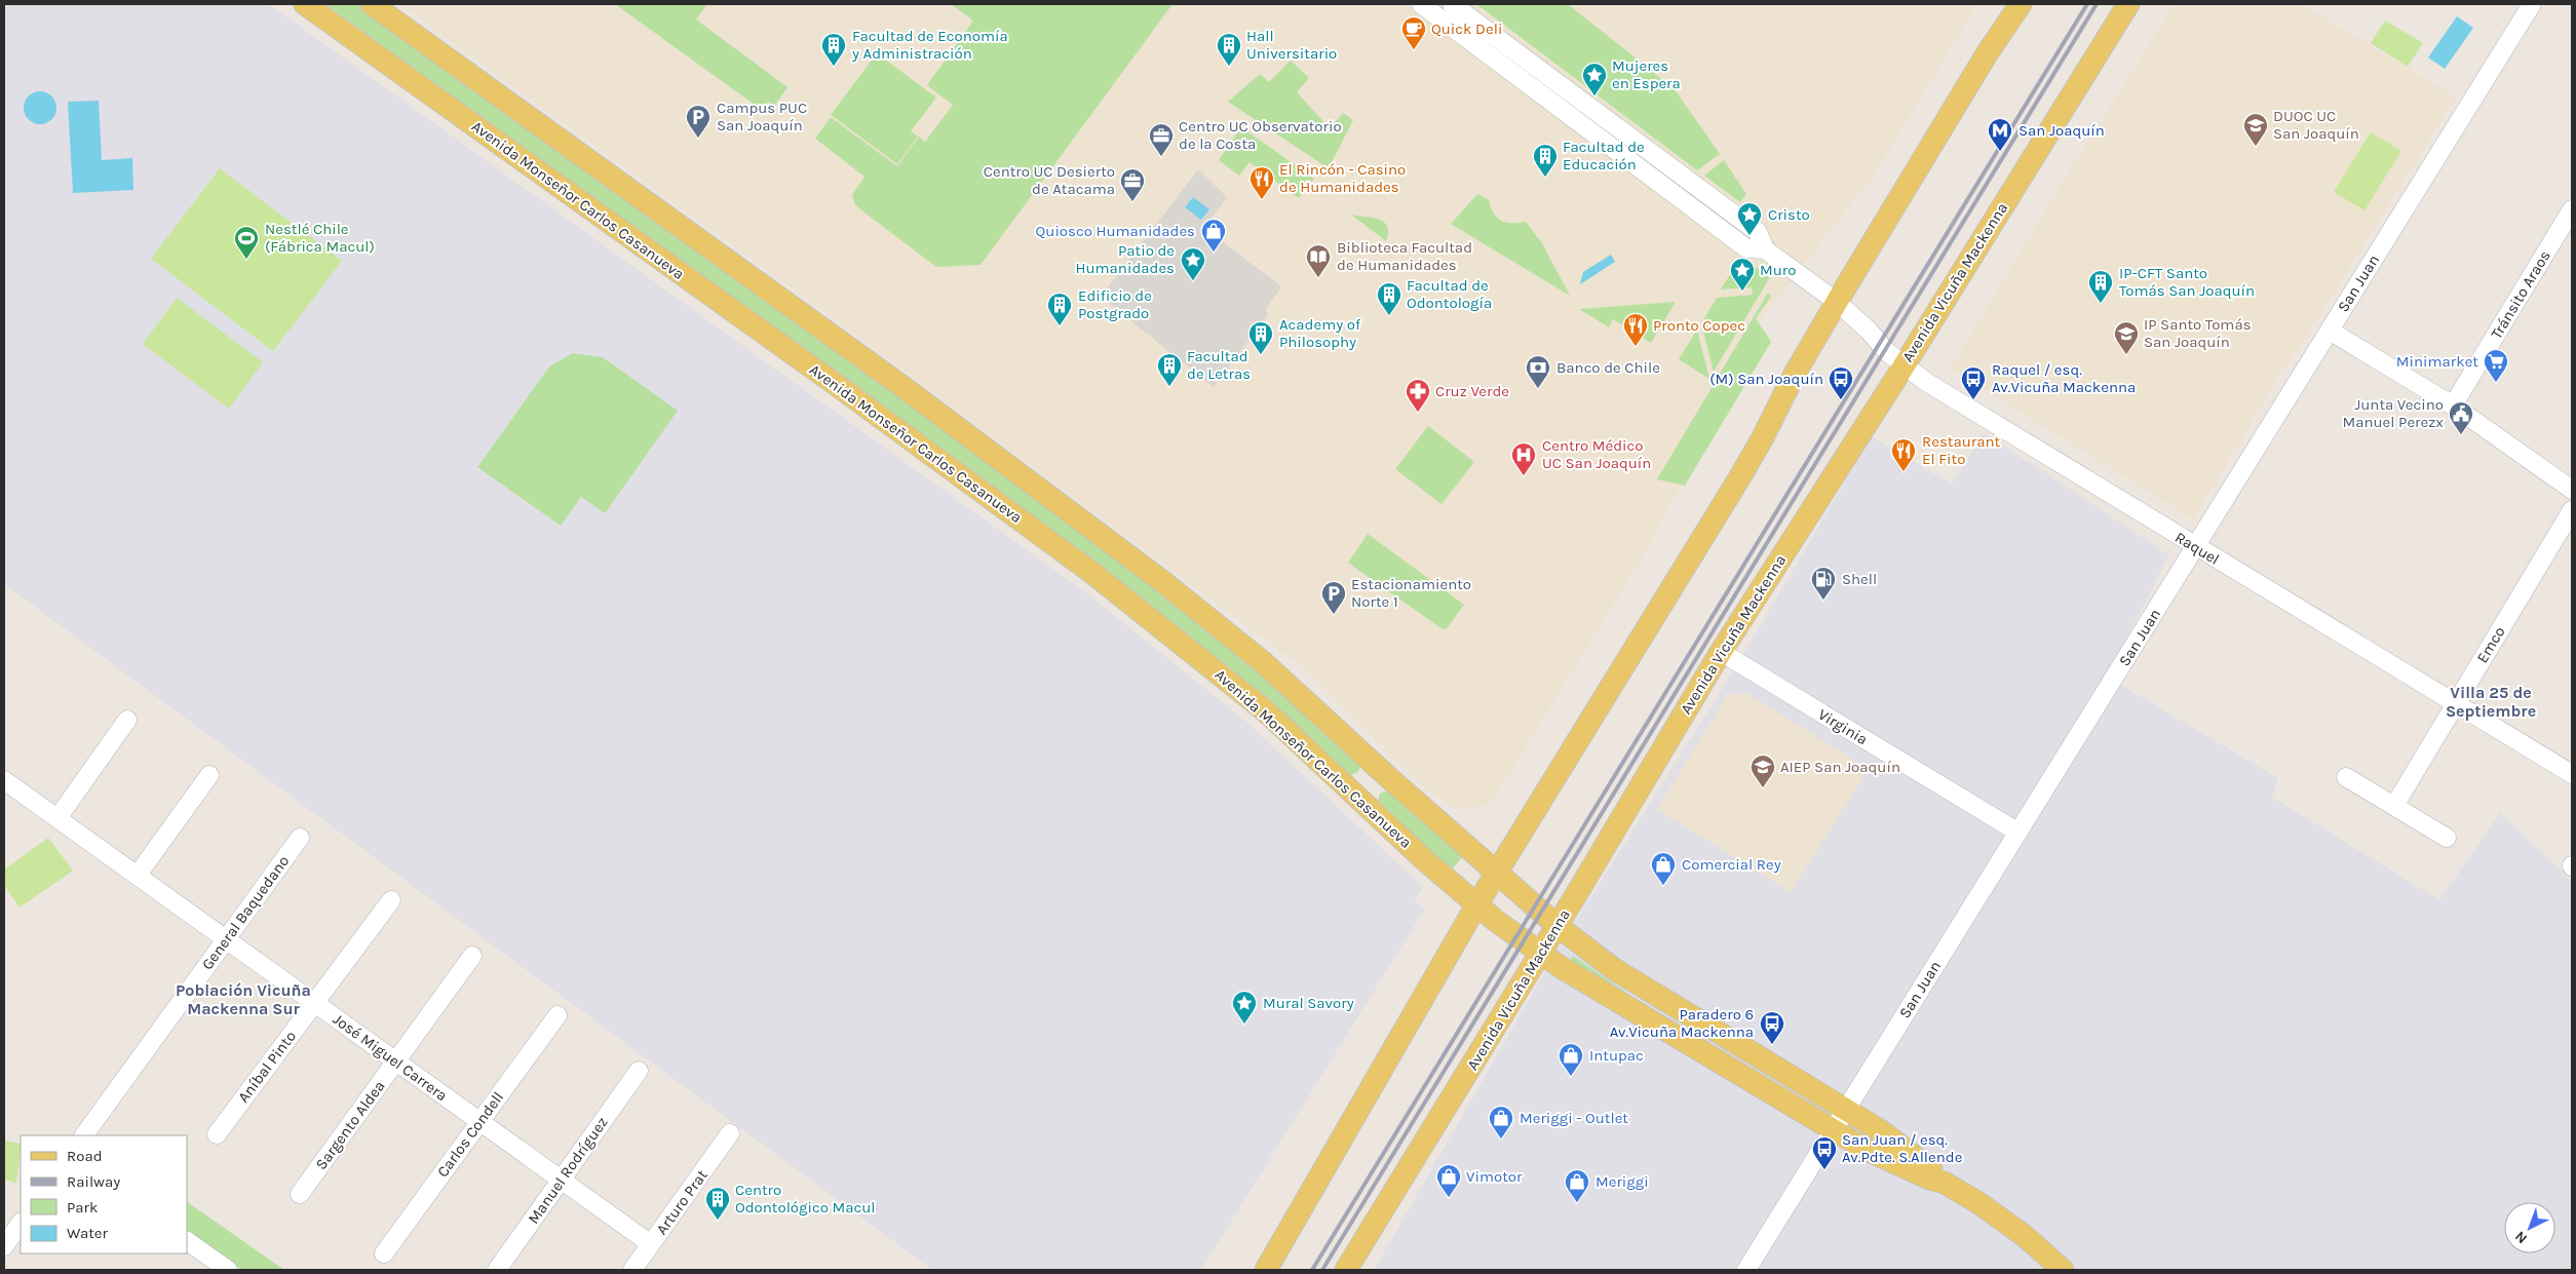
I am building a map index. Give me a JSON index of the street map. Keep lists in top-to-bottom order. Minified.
{"streets":{"main road":["Avenida Monseñor Carlos Casanueva","Avenida Vicuña Mackenna"],"street":["San Juan","Tránsito Araos","Raquel","Emco","Virginia","General Baquedano","José Miguel Carrera","Aníbal Pinto","Sargento Aldea","Carlos Condell","Manuel Rodríguez","Arturo Prat"]},"crossings":[["Avenida Monseñor Carlos Casanueva","Avenida Vicuña Mackenna"],["Avenida Monseñor Carlos Casanueva","San Juan"],["Avenida Vicuña Mackenna","Raquel"],["Avenida Vicuña Mackenna","Virginia"],["San Juan","Raquel"],["San Juan","Virginia"],["Raquel","Emco"],["General Baquedano","José Miguel Carrera"],["José Miguel Carrera","Aníbal Pinto"],["José Miguel Carrera","Sargento Aldea"],["José Miguel Carrera","Carlos Condell"],["José Miguel Carrera","Manuel Rodríguez"],["José Miguel Carrera","Arturo Prat"]],"districts":["Villa 25 de Septiembre","Población Vicuña Mackenna Sur"],"places":{"cafe":["Quick Deli"],"building":["Facultad de Economía y Administración","Hall Universitario","Facultad de Educación","IP-CFT Santo Tomás San Joaquín","Facultad de Odontología","Edificio de Postgrado","Academy of Philosophy","Facultad de Letras","Centro Odontológico Macul"],"place":["Mujeres en Espera","Cristo","Patio de Humanidades","Muro","Mural Savory"],"parking":["Campus PUC San Joaquín","Estacionamiento Norte 1"],"school or university":["DUOC UC San Joaquín","IP Santo Tomás San Joaquín","AIEP San Joaquín"],"metro station":["San Joaquín"],"office":["Centro UC Observatorio de la Costa","Centro UC Desierto de Atacama"],"restaurant":["El Rincón - Casino de Humanidades","Pronto Copec","Restaurant El Fito"],"shop":["Quiosco Humanidades","Comercial Rey","Intupac","Meriggi - Outlet","Vimotor","Meriggi"],"sports":["Nestlé Chile (Fábrica Macul)"],"library":["Biblioteca Facultad de Humanidades"],"supermarket":["Minimarket"],"bank":["Banco de Chile"],"bus stop":["(M) San Joaquín","Raquel / esq. Av.Vicuña Mackenna","Paradero 6 Av.Vicuña Mackenna","San Juan / esq. Av.Pdte. S.Allende"],"pharmacy":["Cruz Verde"],"public building":["Junta Vecino Manuel Perezx"],"hospital":["Centro Médico UC San Joaquín"],"fuel station":["Shell"]},"legend":["Road","Railway","Park","Water"],"north":"bottom left"}
